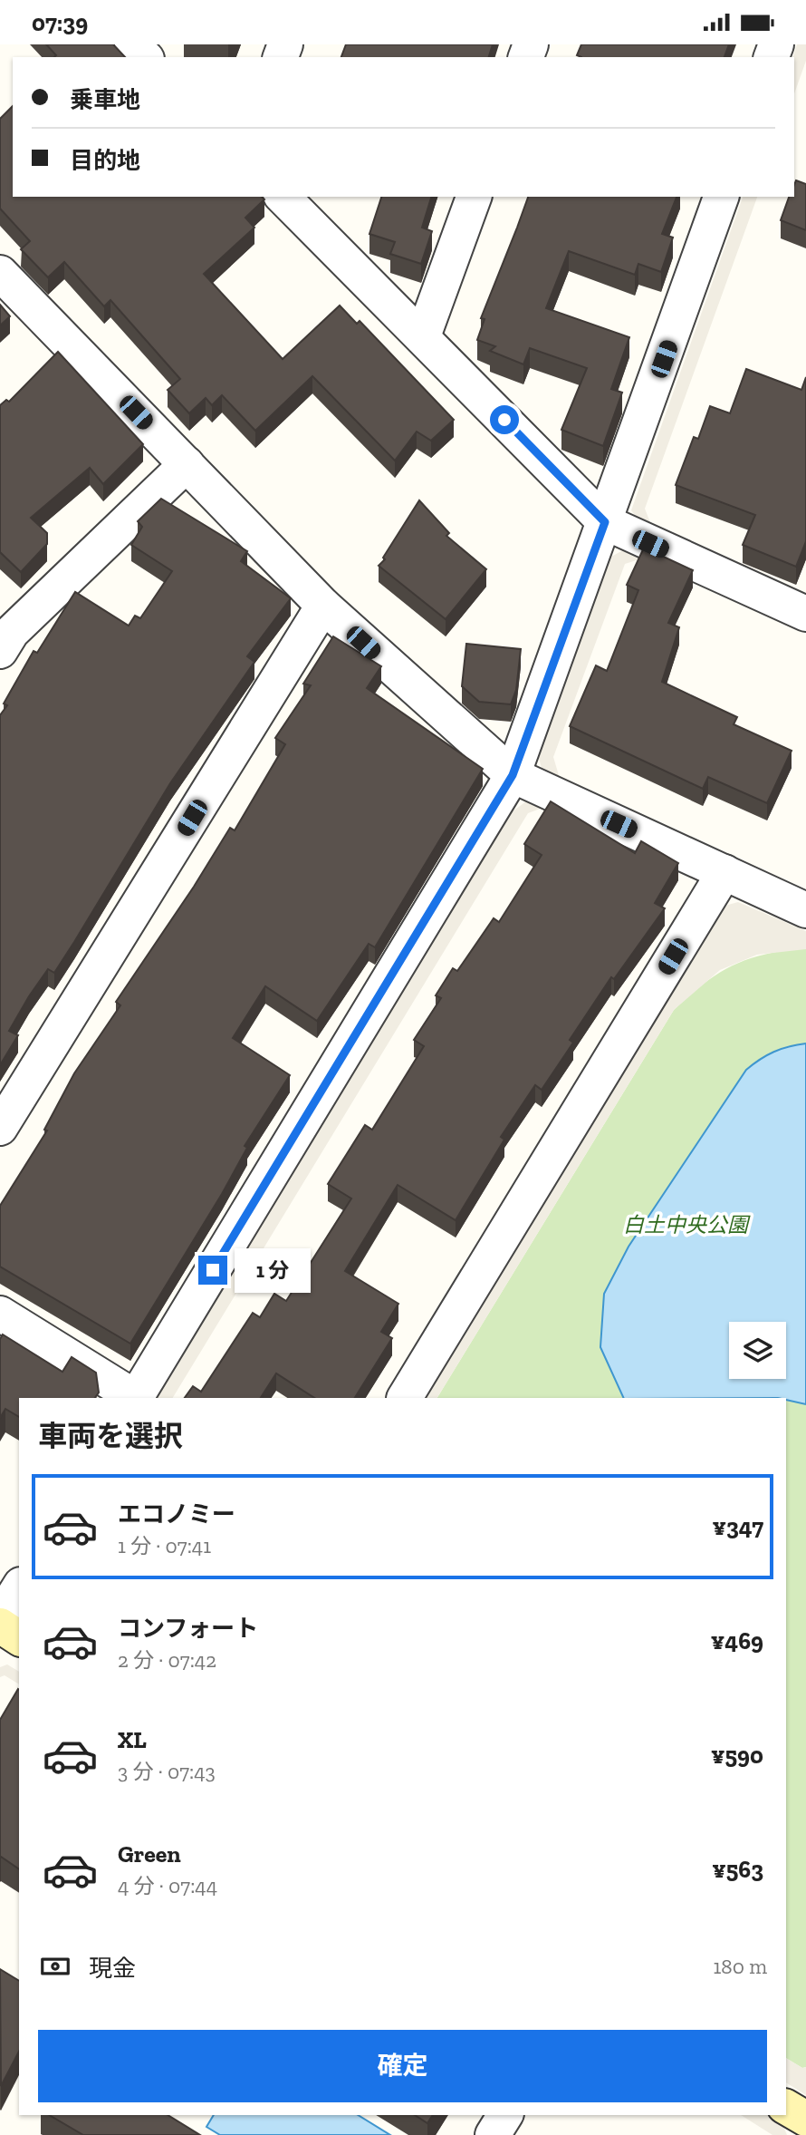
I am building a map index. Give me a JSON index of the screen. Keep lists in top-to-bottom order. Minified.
{"parks":["白土中央公園"],"page":{"status":"07:39","banner":["乗車地","目的地"],"bubble":"1 分","heading":"車両を選択","list":[{"name":"エコノミー","note":"1 分 · 07:41","value":"¥347"},{"name":"コンフォート","note":"2 分 · 07:42","value":"¥469"},{"name":"XL","note":"3 分 · 07:43","value":"¥590"},{"name":"Green","note":"4 分 · 07:44","value":"¥563"}],"pay":["現金","180 m"],"buttons":"確定"}}
